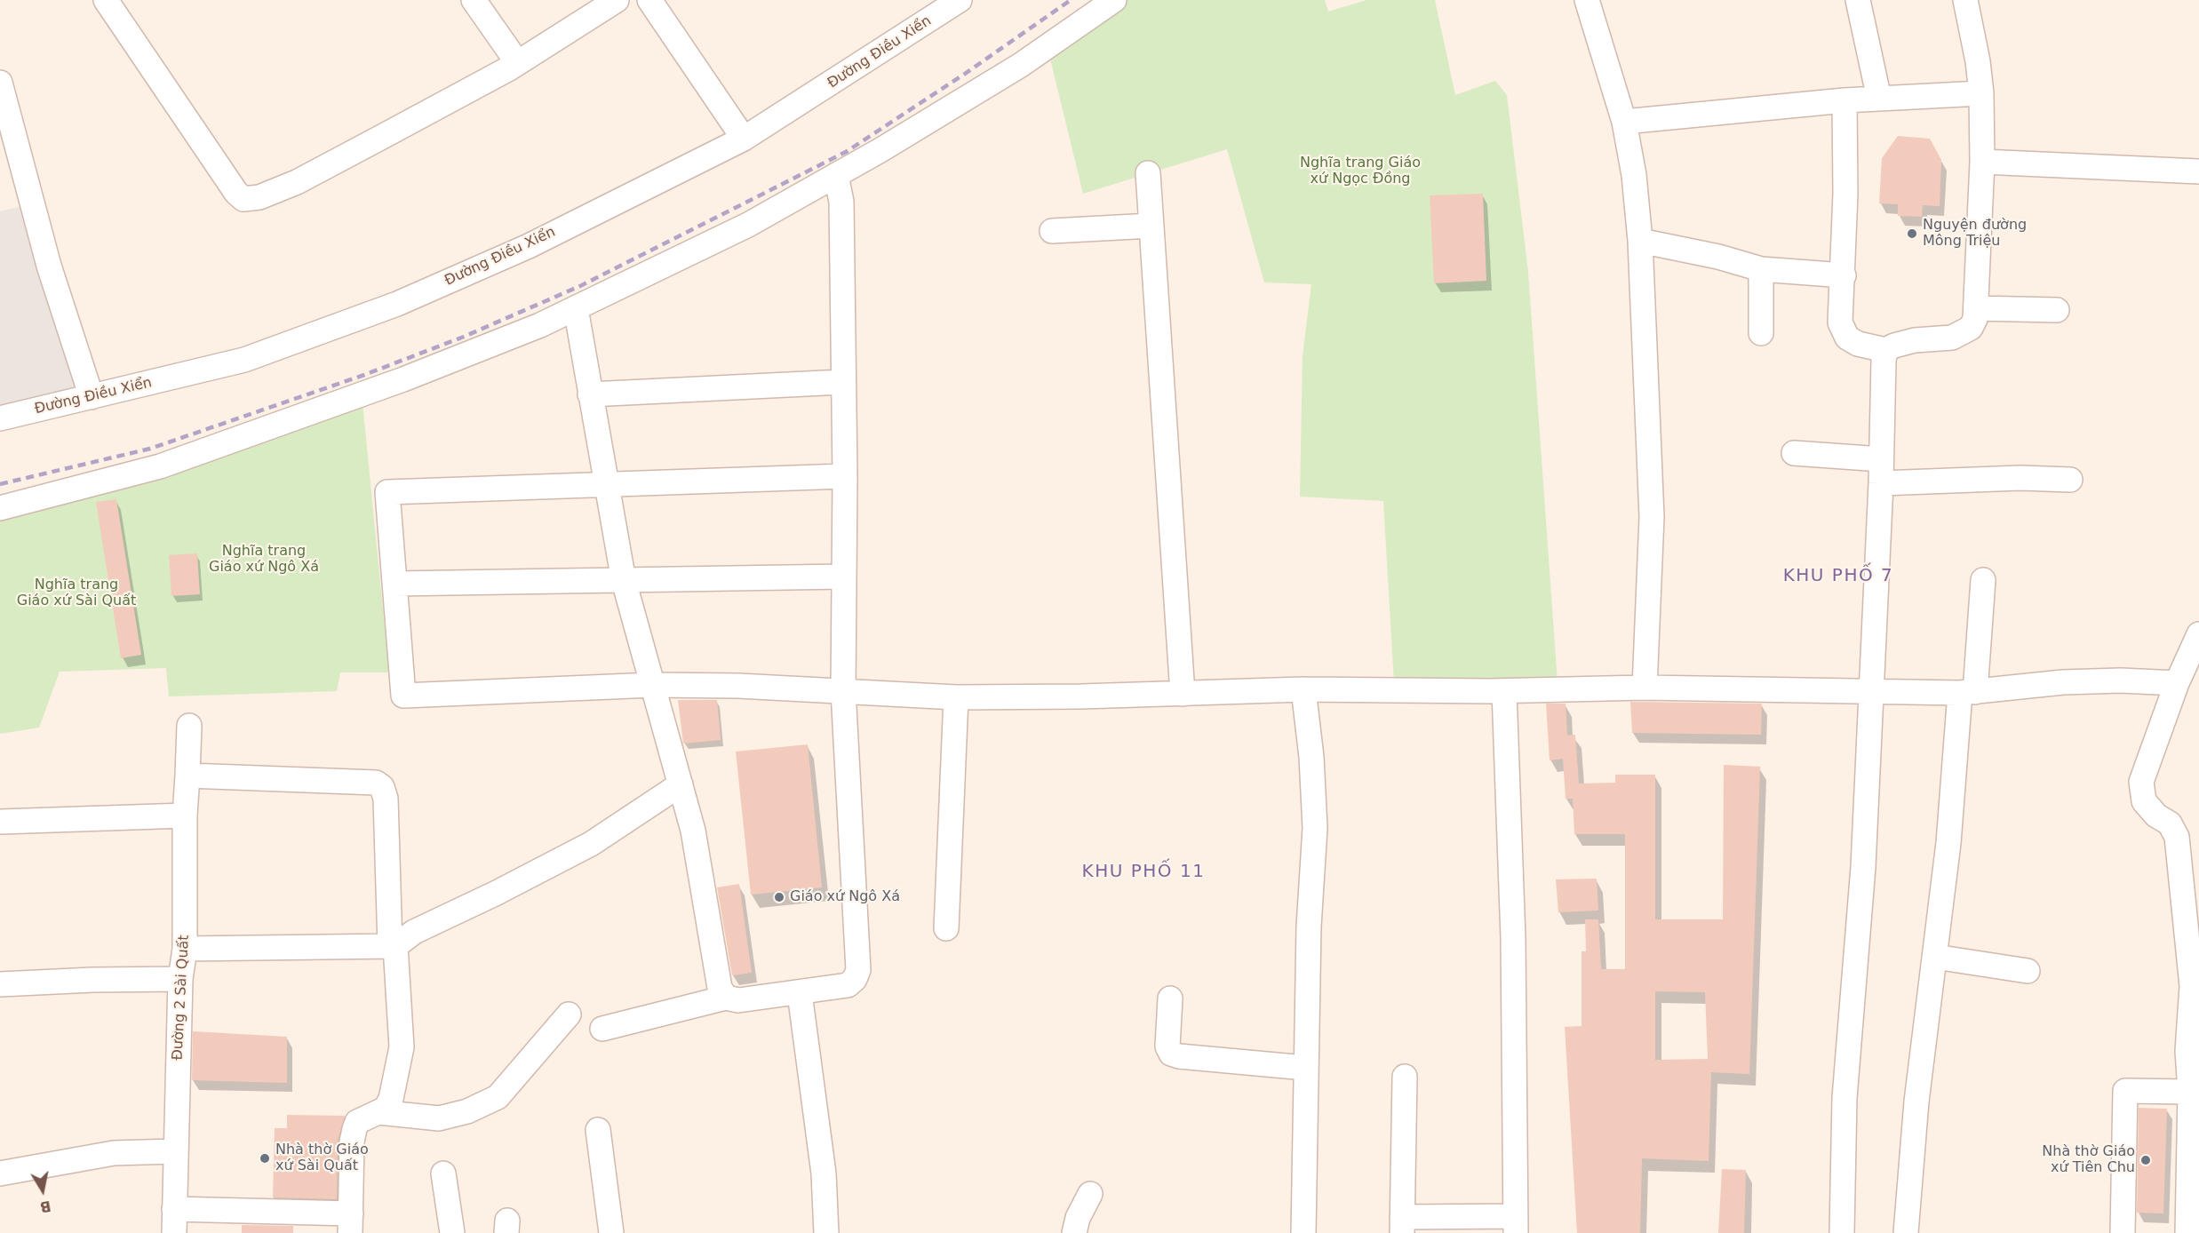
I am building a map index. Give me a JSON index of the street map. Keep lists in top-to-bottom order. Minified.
{"streets":{"street":["Đường Điều Xiển","Đường 2 Sài Quất"]},"districts":["KHU PHỐ 7","KHU PHỐ 11"],"parks":["Nghĩa trang Giáo xứ Ngọc Đồng","Nghĩa trang Giáo xứ Ngô Xá","Nghĩa trang Giáo xứ Sài Quất"],"places":["Nguyện đường Mông Triệu","Giáo xứ Ngô Xá","Nhà thờ Giáo xứ Sài Quất","Nhà thờ Giáo xứ Tiên Chu"],"north":"bottom"}
